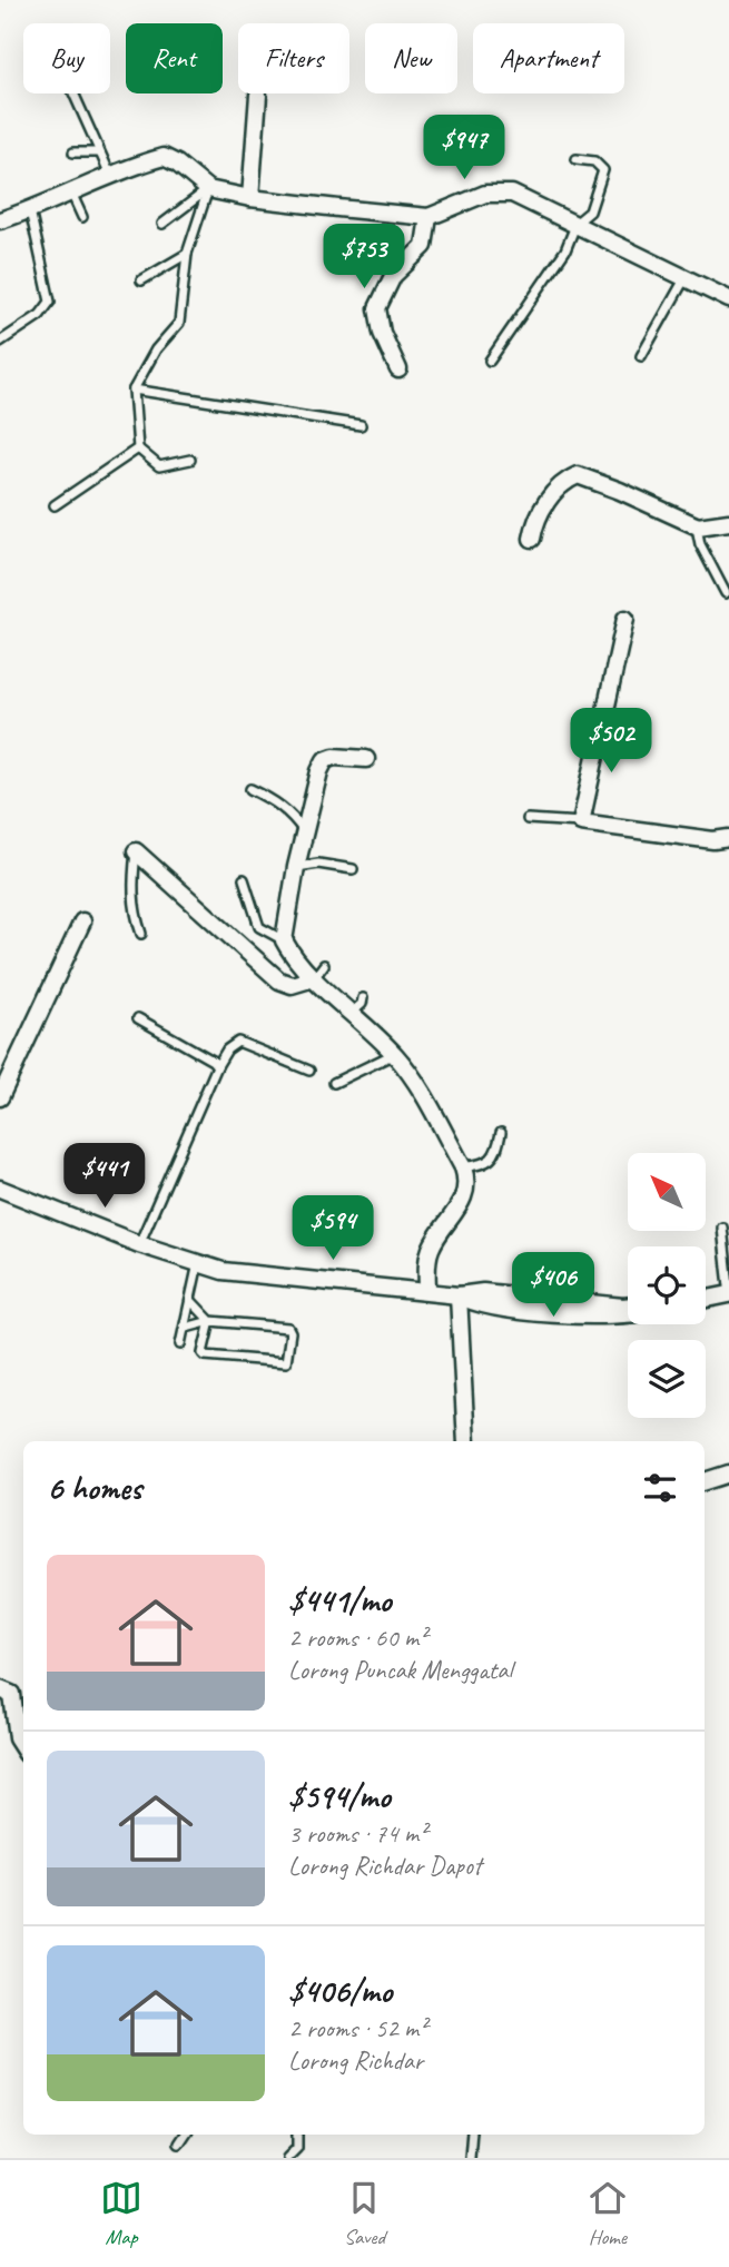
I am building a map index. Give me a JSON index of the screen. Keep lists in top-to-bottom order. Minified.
{"north":"top left","page":{"chip":["Buy","Rent","Filters","New","Apartment"],"price":["$947","$753","$502","$441","$594","$406"],"heading":"6 homes","list":[{"name":"$441/mo","note":"2 rooms · 60 m² · Lorong Puncak Menggatal"},{"name":"$594/mo","note":"3 rooms · 74 m² · Lorong Richdar Dapot"},{"name":"$406/mo","note":"2 rooms · 52 m² · Lorong Richdar"}],"tabs":["Map","Saved","Home"]}}
